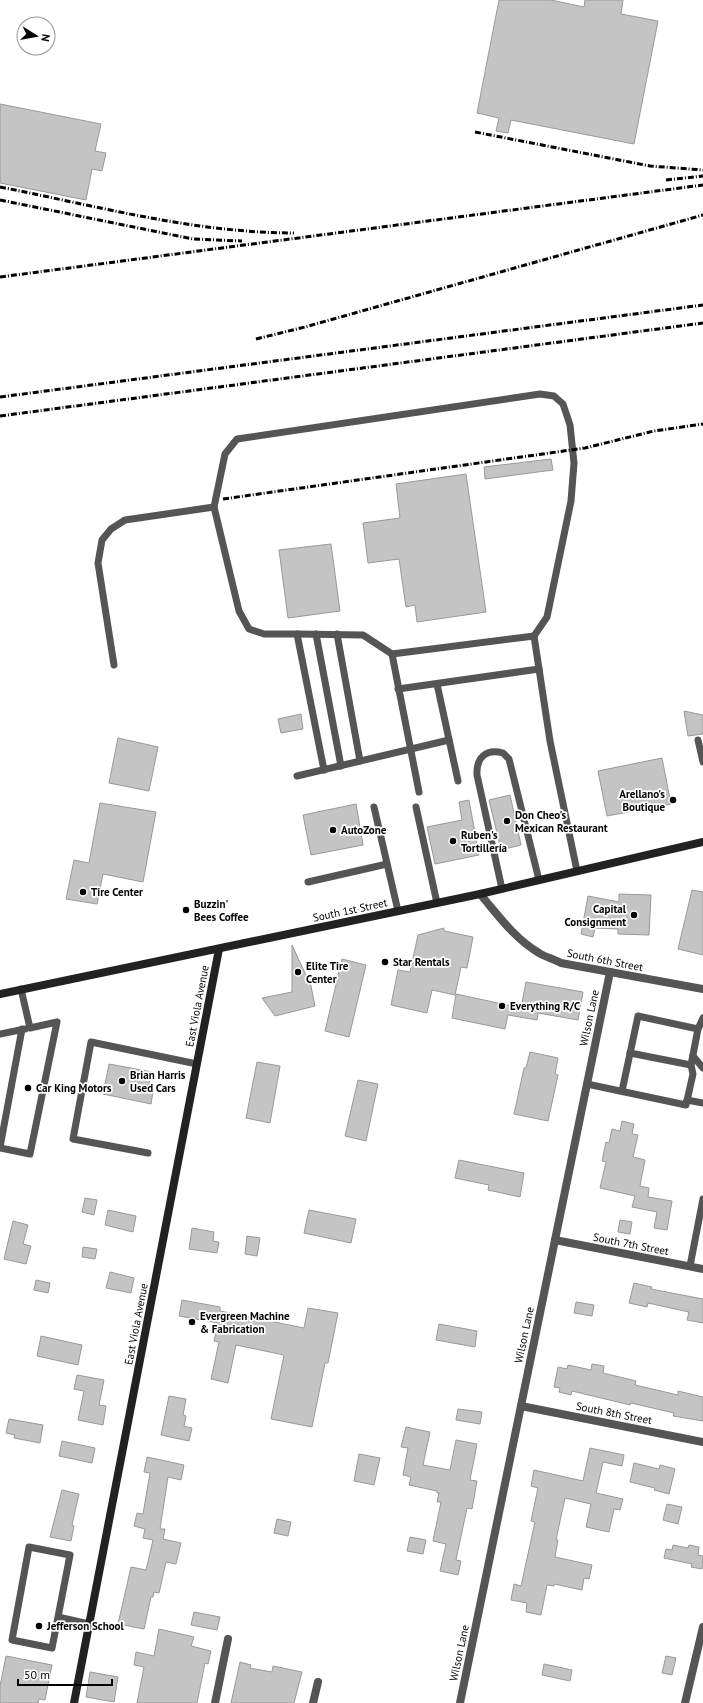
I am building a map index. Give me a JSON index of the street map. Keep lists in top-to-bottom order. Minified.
{"streets":{"street":["South 1st Street","South 6th Street","East Viola Avenue","Wilson Lane","South 7th Street","South 8th Street"]},"crossings":[["South 1st Street","South 6th Street"],["South 1st Street","East Viola Avenue"],["South 6th Street","Wilson Lane"],["Wilson Lane","South 7th Street"],["Wilson Lane","South 8th Street"]],"places":["Arellano's Boutique","Don Cheo's Mexican Restaurant","AutoZone","Ruben's Tortillería","Tire Center","Buzzin' Bees Coffee","Capital Consignment","Star Rentals","Elite Tire Center","Everything R/C","Brian Harris Used Cars","Car King Motors","Evergreen Machine & Fabrication","Jefferson School"],"scale_bar":"50 m","north":"right"}
